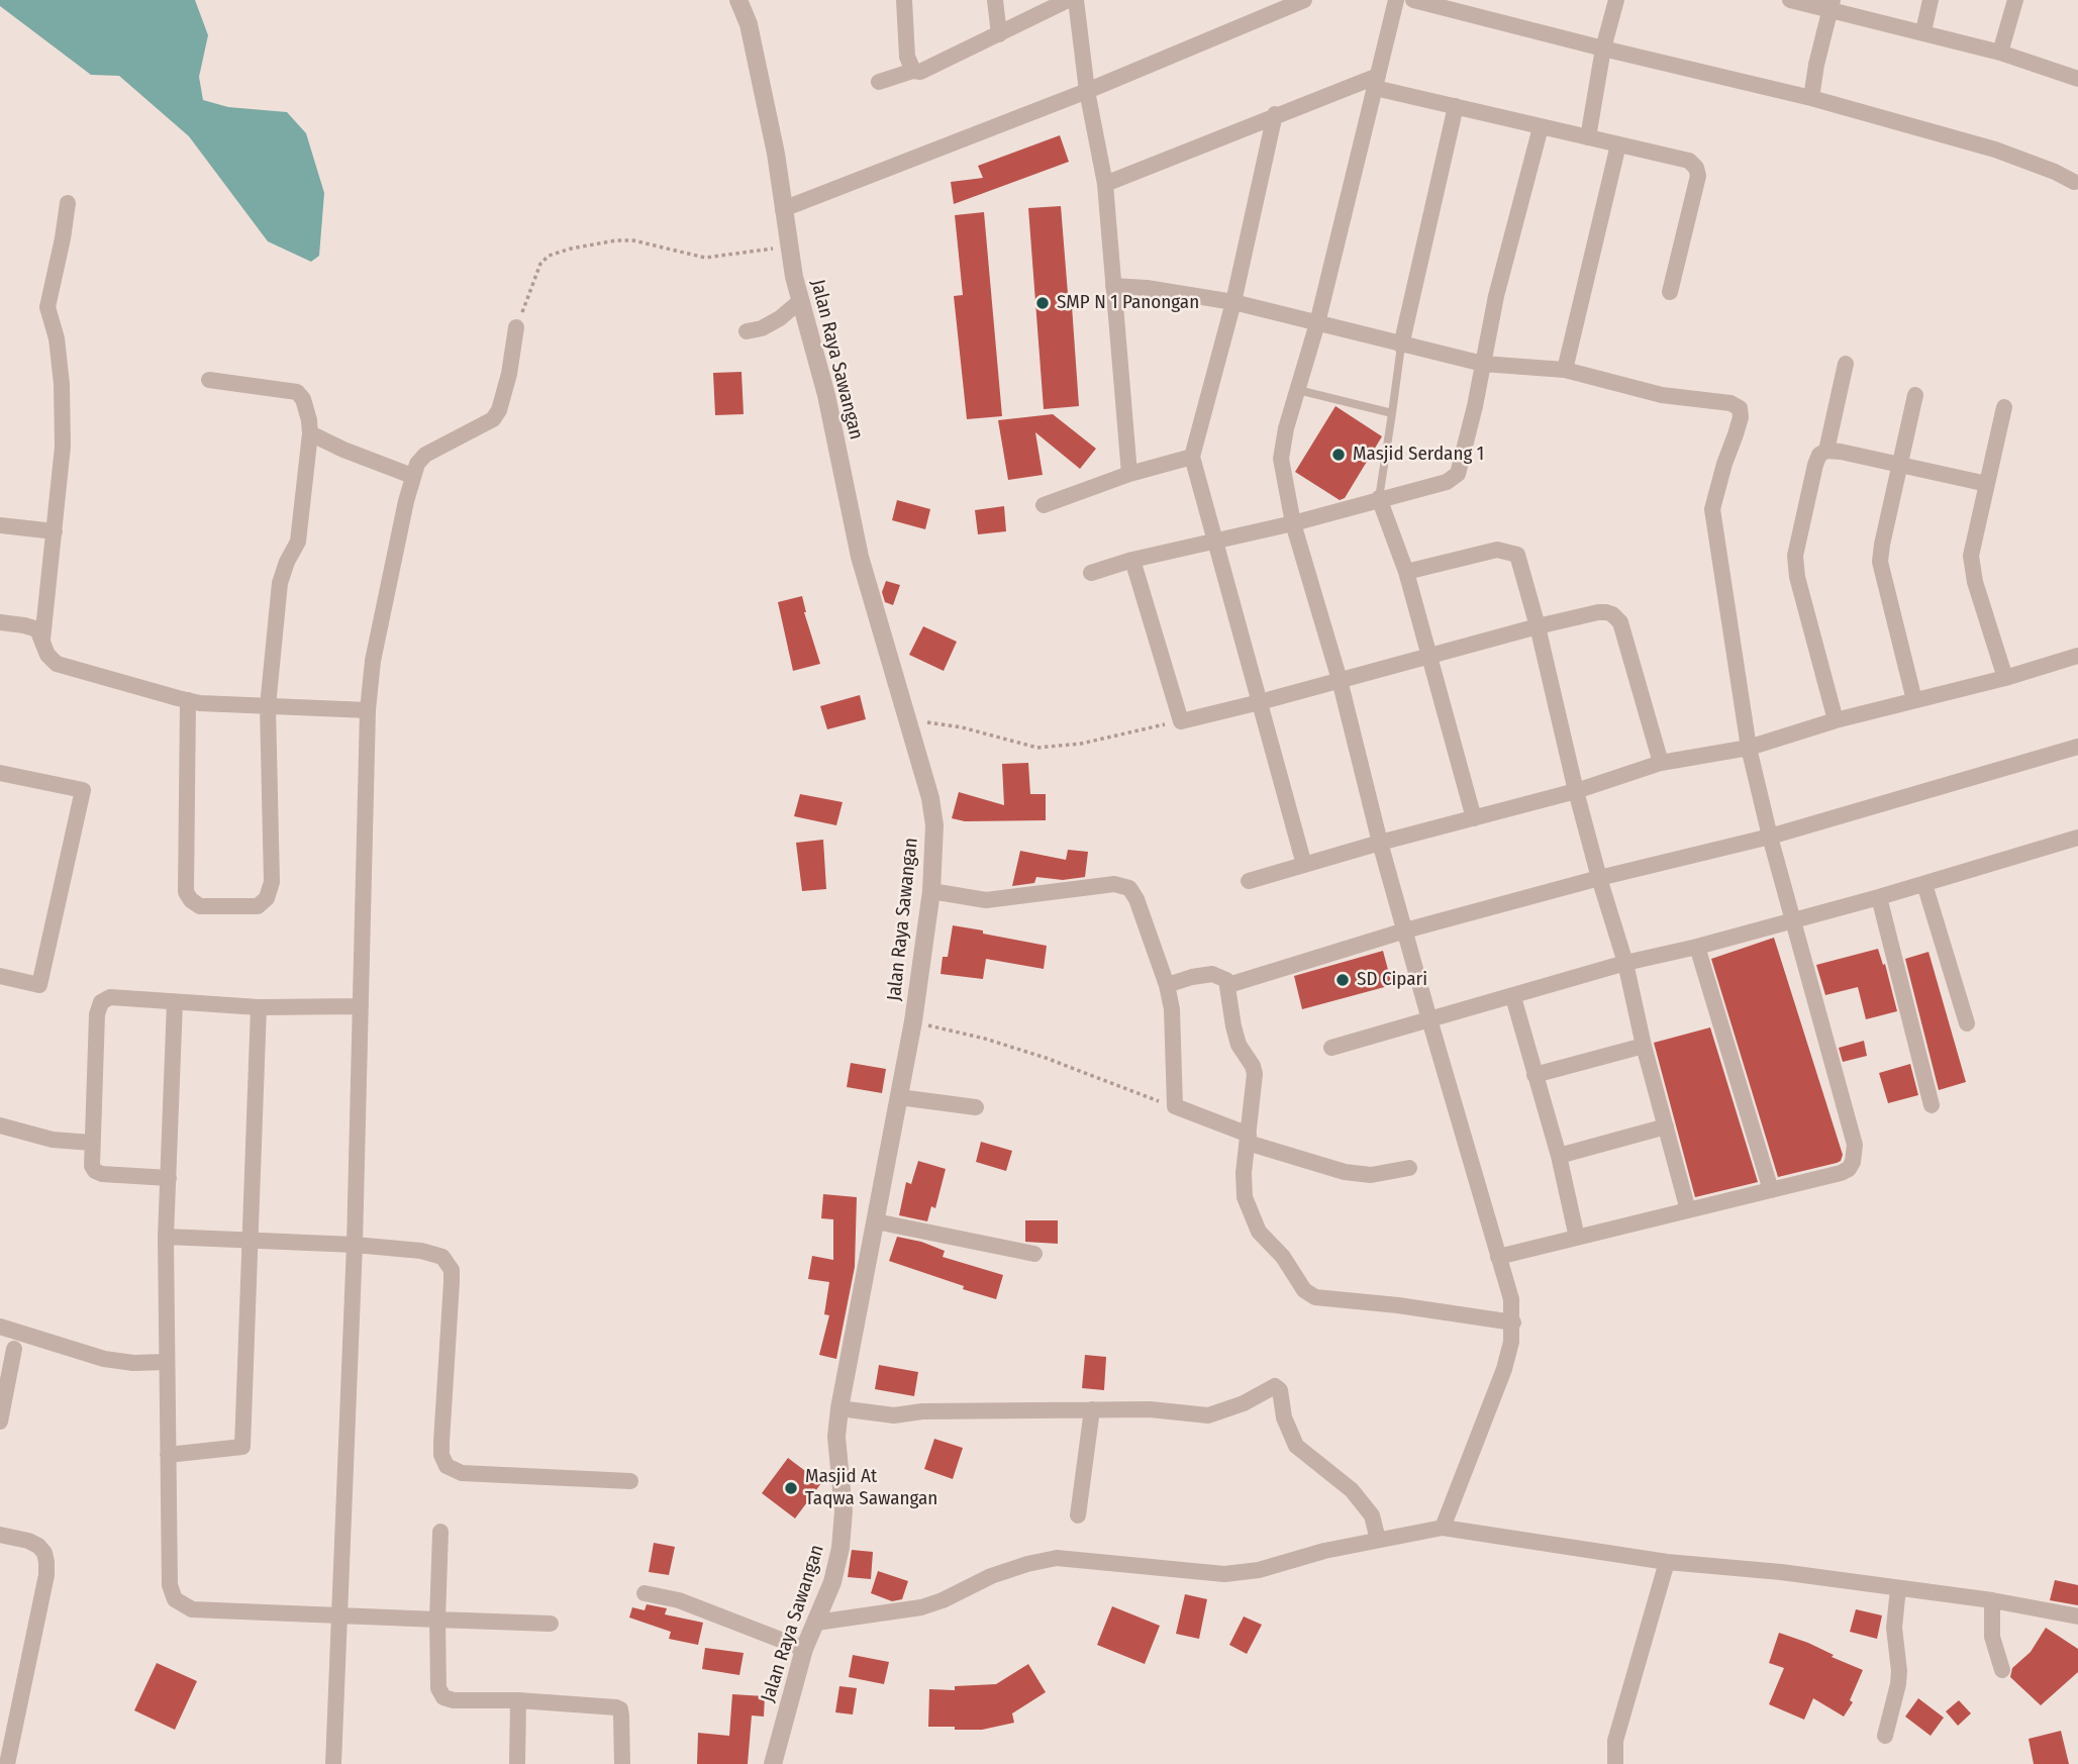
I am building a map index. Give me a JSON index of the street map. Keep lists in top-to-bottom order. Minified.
{"streets":{"street":["Jalan Raya Sawangan"]},"places":["SMP N 1 Panongan","Masjid Serdang 1","SD Cipari","Masjid At Taqwa Sawangan"]}
